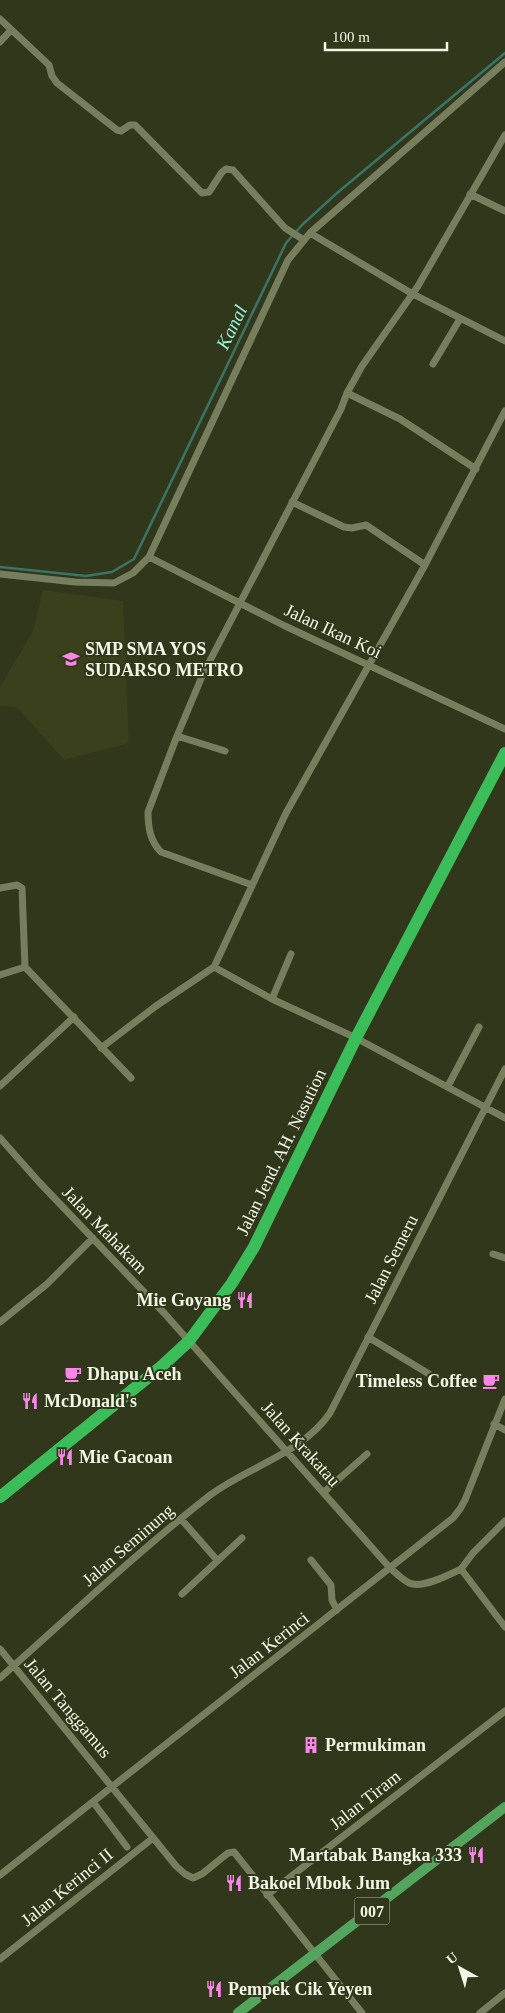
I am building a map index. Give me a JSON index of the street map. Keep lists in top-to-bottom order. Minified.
{"streets":{"highway":["Jalan Jend. AH. Nasution"],"main road":["007"],"street":["Jalan Ikan Koi","Jalan Mahakam","Jalan Semeru","Jalan Krakatau","Jalan Seminung","Jalan Kerinci","Jalan Tanggamus","Jalan Tiram","Jalan Kerinci II"]},"crossings":[["Jalan Jend. AH. Nasution","Jalan Mahakam"],["Jalan Jend. AH. Nasution","Jalan Krakatau"],["Jalan Mahakam","Jalan Krakatau"],["Jalan Semeru","Jalan Krakatau"],["Jalan Semeru","Jalan Seminung"],["Jalan Krakatau","Jalan Seminung"],["Jalan Krakatau","Jalan Kerinci"],["Jalan Seminung","Jalan Tanggamus"],["Jalan Kerinci","Jalan Tanggamus"],["Jalan Tanggamus","Jalan Tiram"],["Jalan Tanggamus","Jalan Kerinci II"]],"water":["Kanal"],"places":{"school or university":["SMP SMA YOS SUDARSO METRO"],"restaurant":["Mie Goyang","McDonald's","Mie Gacoan","Martabak Bangka 333","Bakoel Mbok Jum","Pempek Cik Yeyen"],"cafe":["Dhapu Aceh","Timeless Coffee"],"building":["Permukiman"]},"scale_bar":"100 m","north":"top left"}
